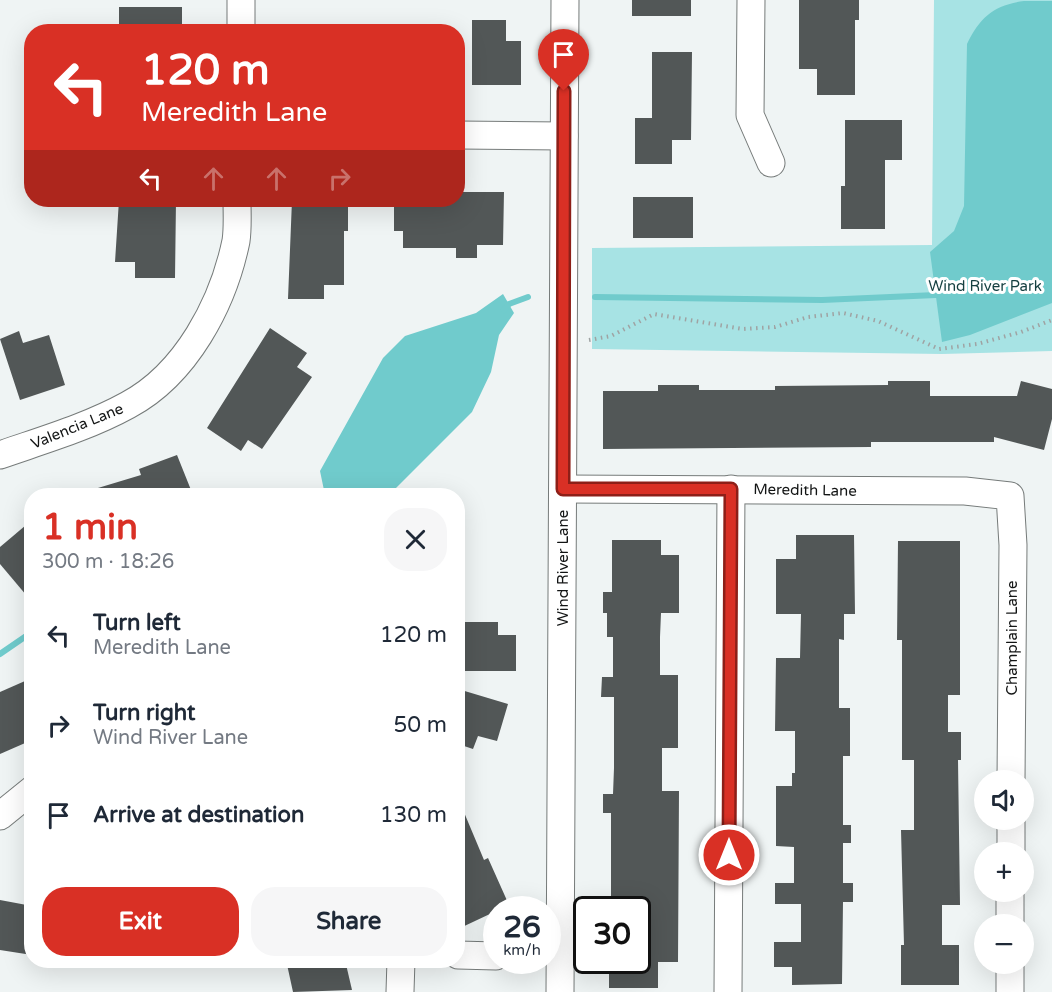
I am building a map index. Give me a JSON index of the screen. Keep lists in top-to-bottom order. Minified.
{"streets":{"street":["Valencia Lane","Meredith Lane","Wind River Lane","Champlain Lane"]},"crossings":[["Meredith Lane","Wind River Lane"],["Meredith Lane","Champlain Lane"]],"parks":["Wind River Park"],"page":{"turn":["120 m","Meredith Lane"],"heading":["1 min","300 m · 18:26"],"list":[{"name":"Turn left","note":"Meredith Lane","value":"120 m"},{"name":"Turn right","note":"Wind River Lane","value":"50 m"},{"name":"Arrive at destination","value":"130 m"}],"map_buttons":["+","−"],"buttons":["Exit","Share"],"speed":"26 km/h","limit":"30"}}
